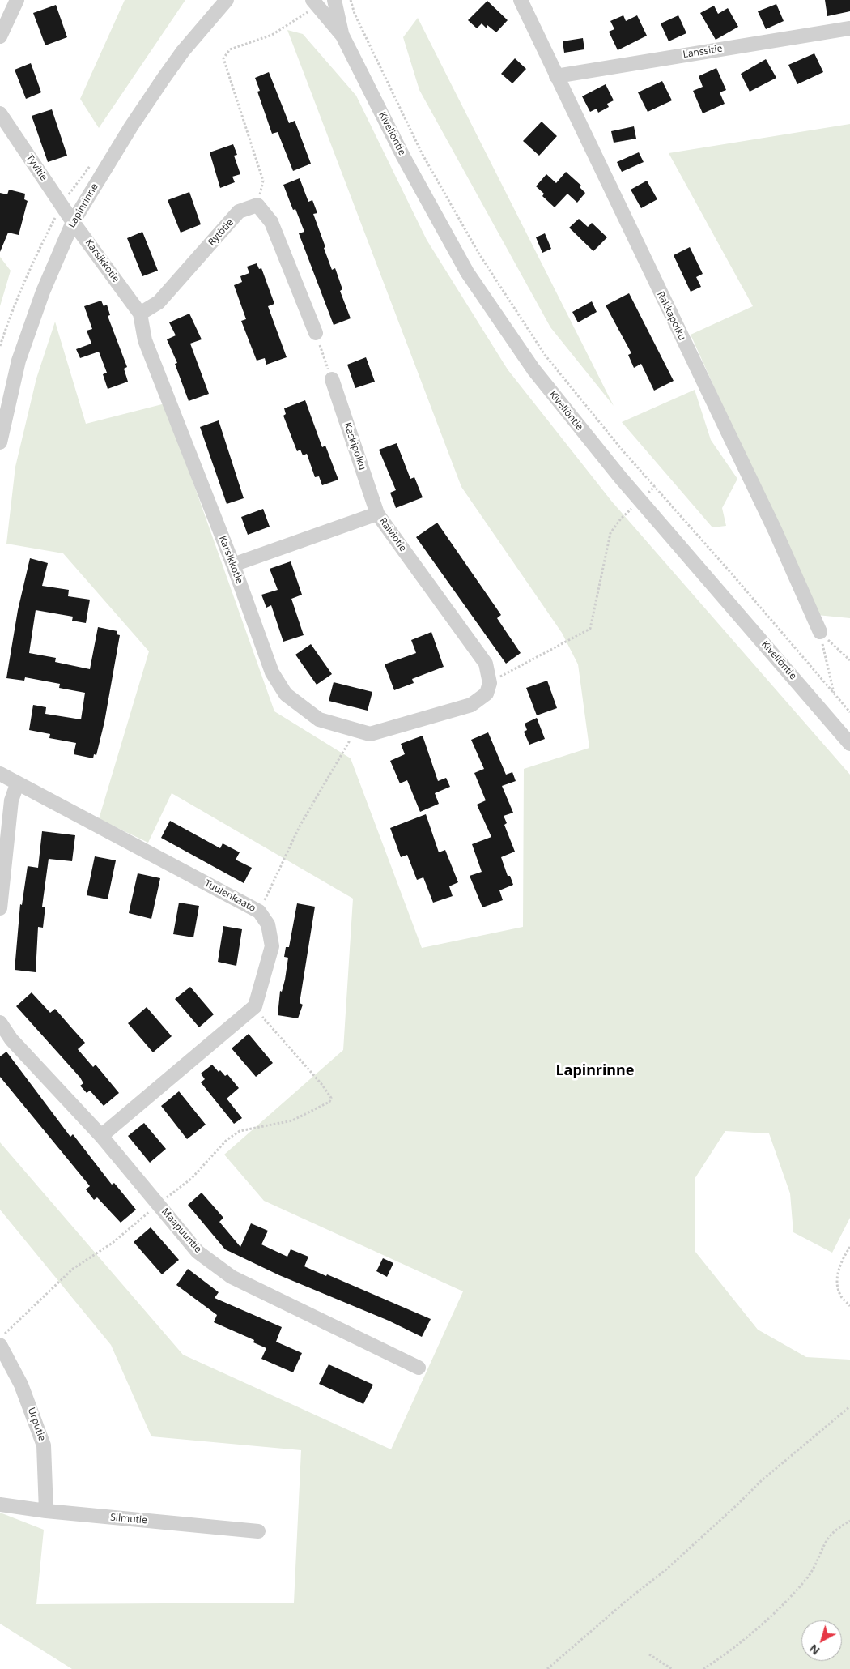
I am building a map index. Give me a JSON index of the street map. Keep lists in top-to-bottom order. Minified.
{"streets":{"street":["Lanssitie","Kiveliöntie","Tyvitie","Lapinrinne","Rytötie","Karsikkotie","Rakkapolku","Kaskipolku","Raiviotie","Tuulenkaato","Maapuuntie","Urputie","Silmutie"]},"crossings":[["Lanssitie","Rakkapolku"],["Tyvitie","Lapinrinne"],["Tyvitie","Karsikkotie"],["Lapinrinne","Karsikkotie"],["Rytötie","Karsikkotie"],["Karsikkotie","Raiviotie"],["Kaskipolku","Raiviotie"],["Urputie","Silmutie"]],"districts":["Lapinrinne"],"north":"bottom left"}
